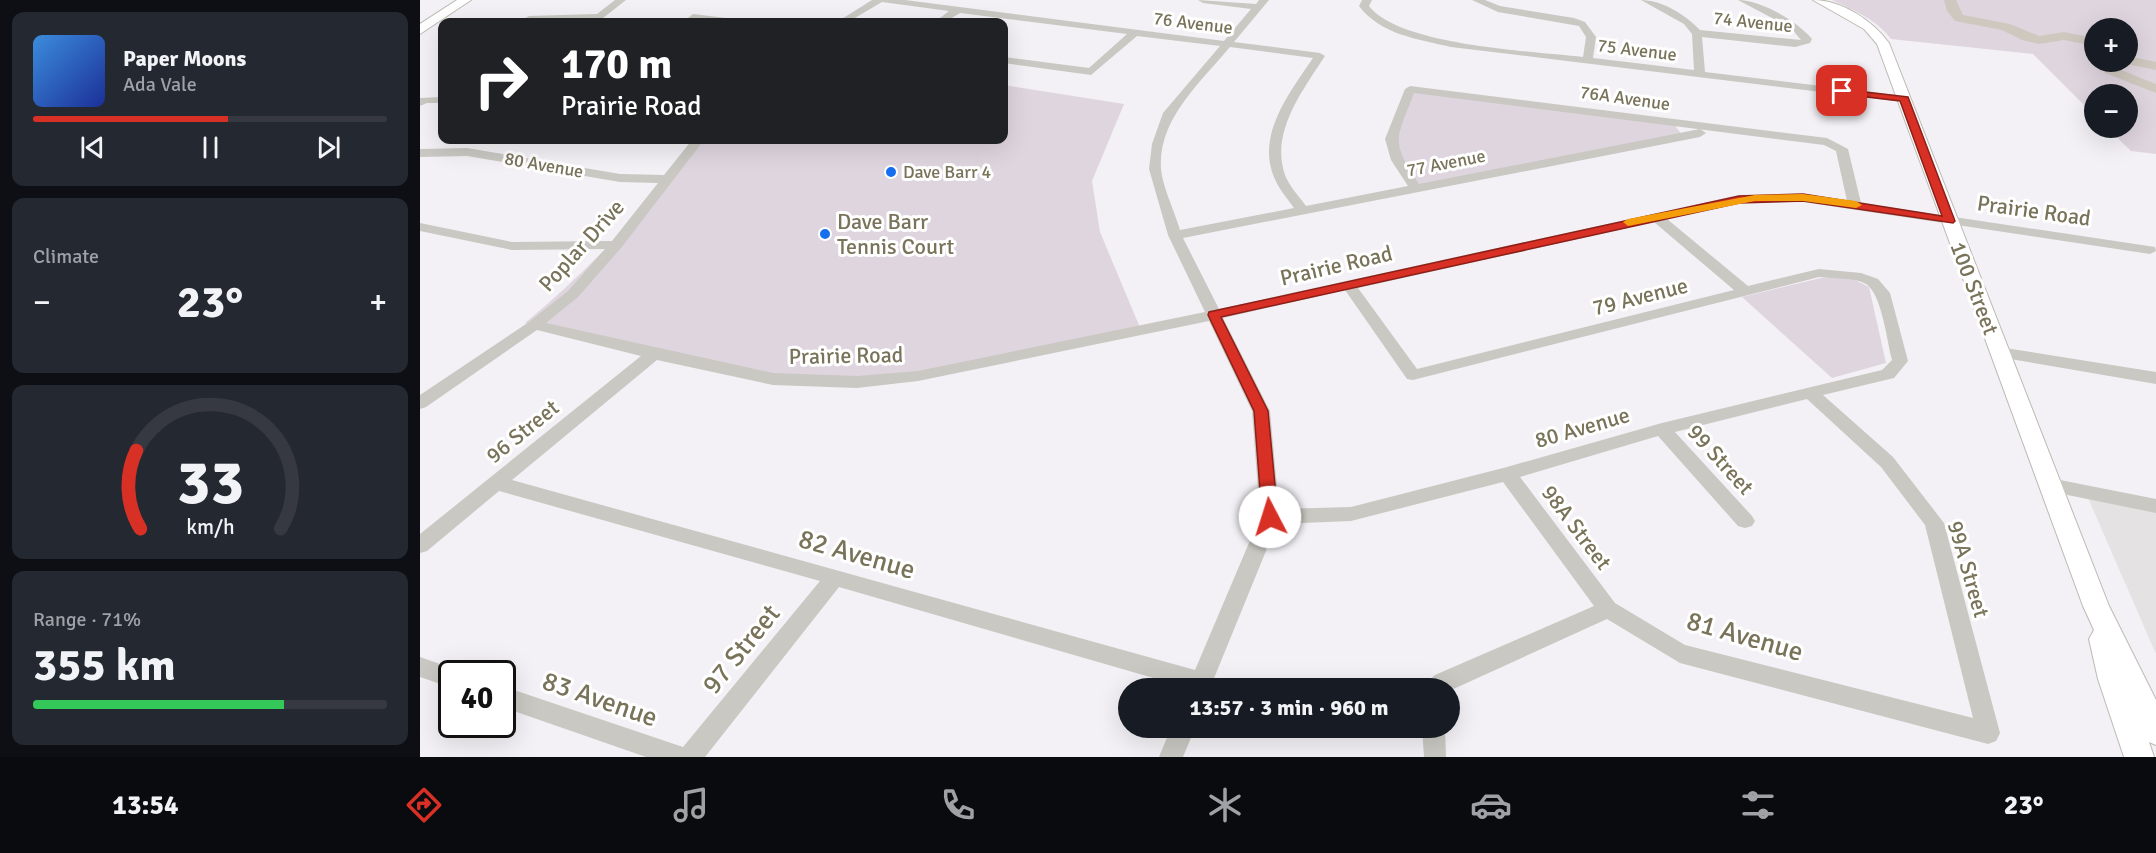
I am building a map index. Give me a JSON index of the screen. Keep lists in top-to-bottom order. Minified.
{"streets":{"main road":["100 Street"],"street":["74 Avenue","76 Avenue","75 Avenue","76A Avenue","77 Avenue","80 Avenue","Prairie Road","Poplar Drive","79 Avenue","96 Street","99 Street","98A Street","82 Avenue","99A Street","81 Avenue","97 Street","83 Avenue"]},"crossings":[["76 Avenue","77 Avenue"],["75 Avenue","100 Street"],["76A Avenue","77 Avenue"],["76A Avenue","Prairie Road"],["80 Avenue","Poplar Drive"],["80 Avenue","79 Avenue"],["80 Avenue","99 Street"],["80 Avenue","98A Street"],["80 Avenue","99A Street"],["Prairie Road","Poplar Drive"],["Prairie Road","100 Street"],["Prairie Road","79 Avenue"],["Prairie Road","96 Street"],["96 Street","82 Avenue"],["98A Street","81 Avenue"],["82 Avenue","97 Street"],["99A Street","81 Avenue"]],"places":["Dave Barr 4","Dave Barr Tennis Court"],"page":{"map_buttons":["+","−"],"turn":["170 m","Prairie Road"],"song":["Paper Moons","Ada Vale"],"tile":["Climate",["Range · 71%","355 km"]],"heat":["−","23°","+"],"limit":"40","trip":"13:57 · 3 min · 960 m","tabs":["13:54","23°"],"gauge":["33","km/h"]}}
